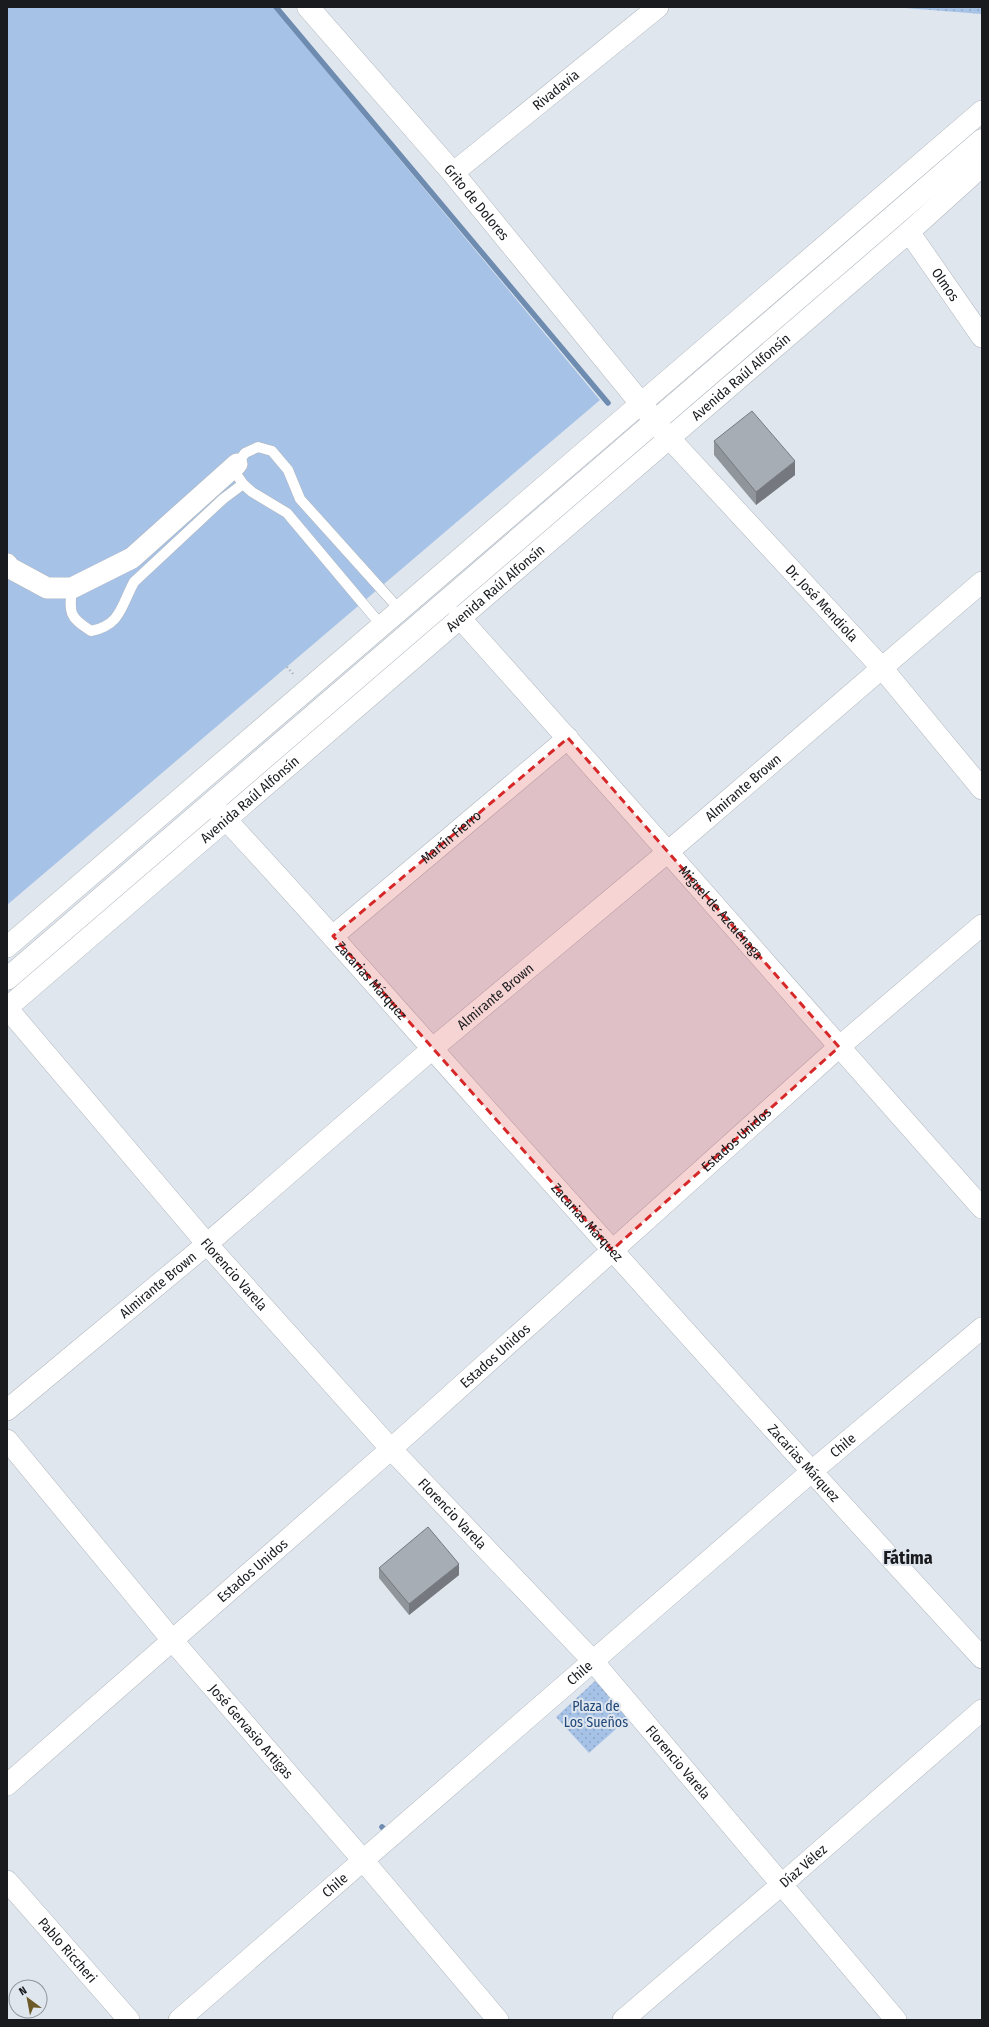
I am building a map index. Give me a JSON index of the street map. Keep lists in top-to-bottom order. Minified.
{"streets":{"main road":["Grito de Dolores","Avenida Raúl Alfonsín"],"street":["Rivadavia","Olmos","Dr. José Mendiola","Almirante Brown","Martín Fierro","Miguel de Azcuénaga","Zacarias Márquez","Estados Unidos","Florencio Varela","Chile","José Gervasio Artigas","Díaz Vélez","Pablo Riccheri"]},"crossings":[["Rivadavia","Grito de Dolores"],["Grito de Dolores","Avenida Raúl Alfonsín"],["Grito de Dolores","Dr. José Mendiola"],["Olmos","Avenida Raúl Alfonsín"],["Avenida Raúl Alfonsín","Dr. José Mendiola"],["Avenida Raúl Alfonsín","Miguel de Azcuénaga"],["Avenida Raúl Alfonsín","Zacarias Márquez"],["Avenida Raúl Alfonsín","Florencio Varela"],["Dr. José Mendiola","Almirante Brown"],["Almirante Brown","Miguel de Azcuénaga"],["Almirante Brown","Zacarias Márquez"],["Almirante Brown","Florencio Varela"],["Martín Fierro","Miguel de Azcuénaga"],["Martín Fierro","Zacarias Márquez"],["Miguel de Azcuénaga","Estados Unidos"],["Zacarias Márquez","Estados Unidos"],["Zacarias Márquez","Chile"],["Estados Unidos","Florencio Varela"],["Estados Unidos","José Gervasio Artigas"],["Florencio Varela","Chile"],["Florencio Varela","Díaz Vélez"],["Chile","José Gervasio Artigas"]],"districts":["Fátima"],"parks":["Plaza de Los Sueños"],"north":"top left"}
